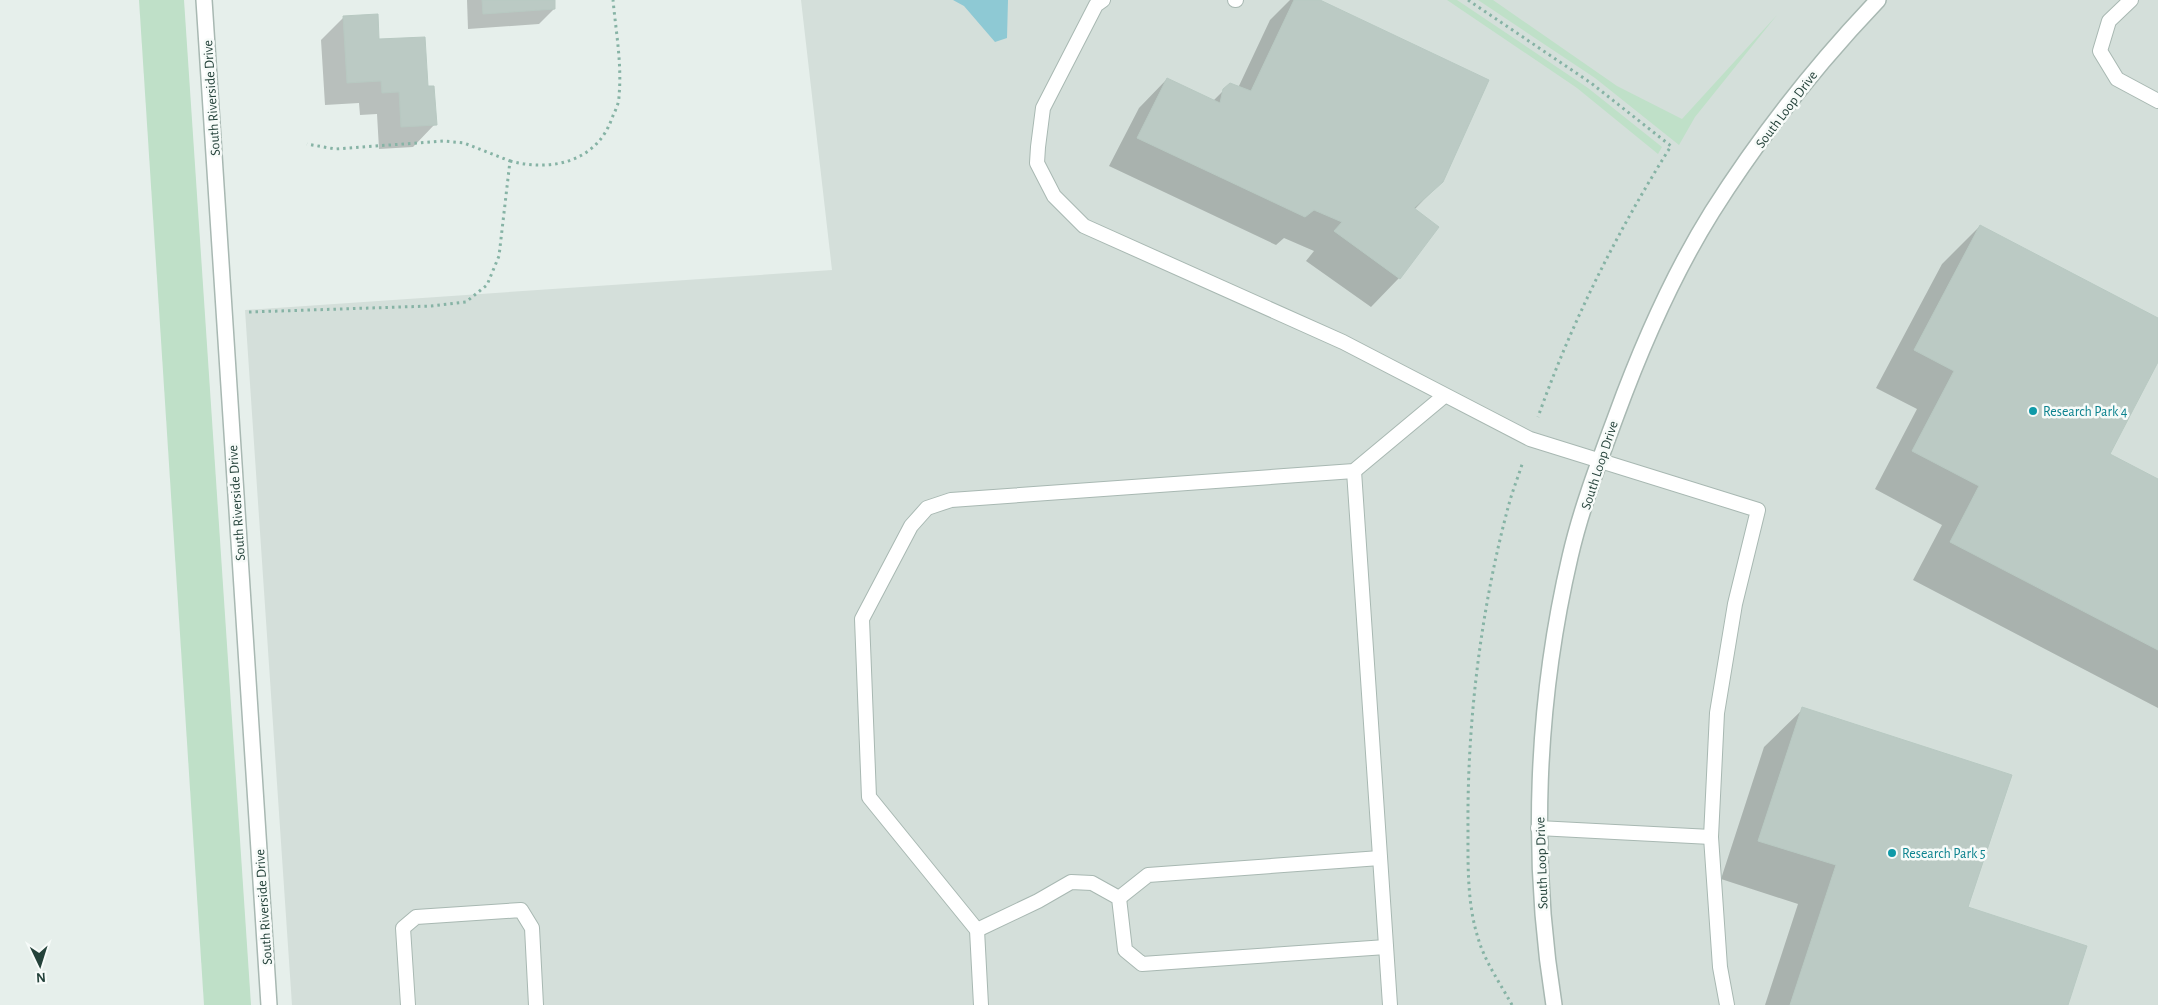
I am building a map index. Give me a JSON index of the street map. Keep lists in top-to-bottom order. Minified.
{"streets":{"street":["South Riverside Drive","South Loop Drive"]},"places":["Research Park 4","Research Park 5"],"north":"bottom"}
